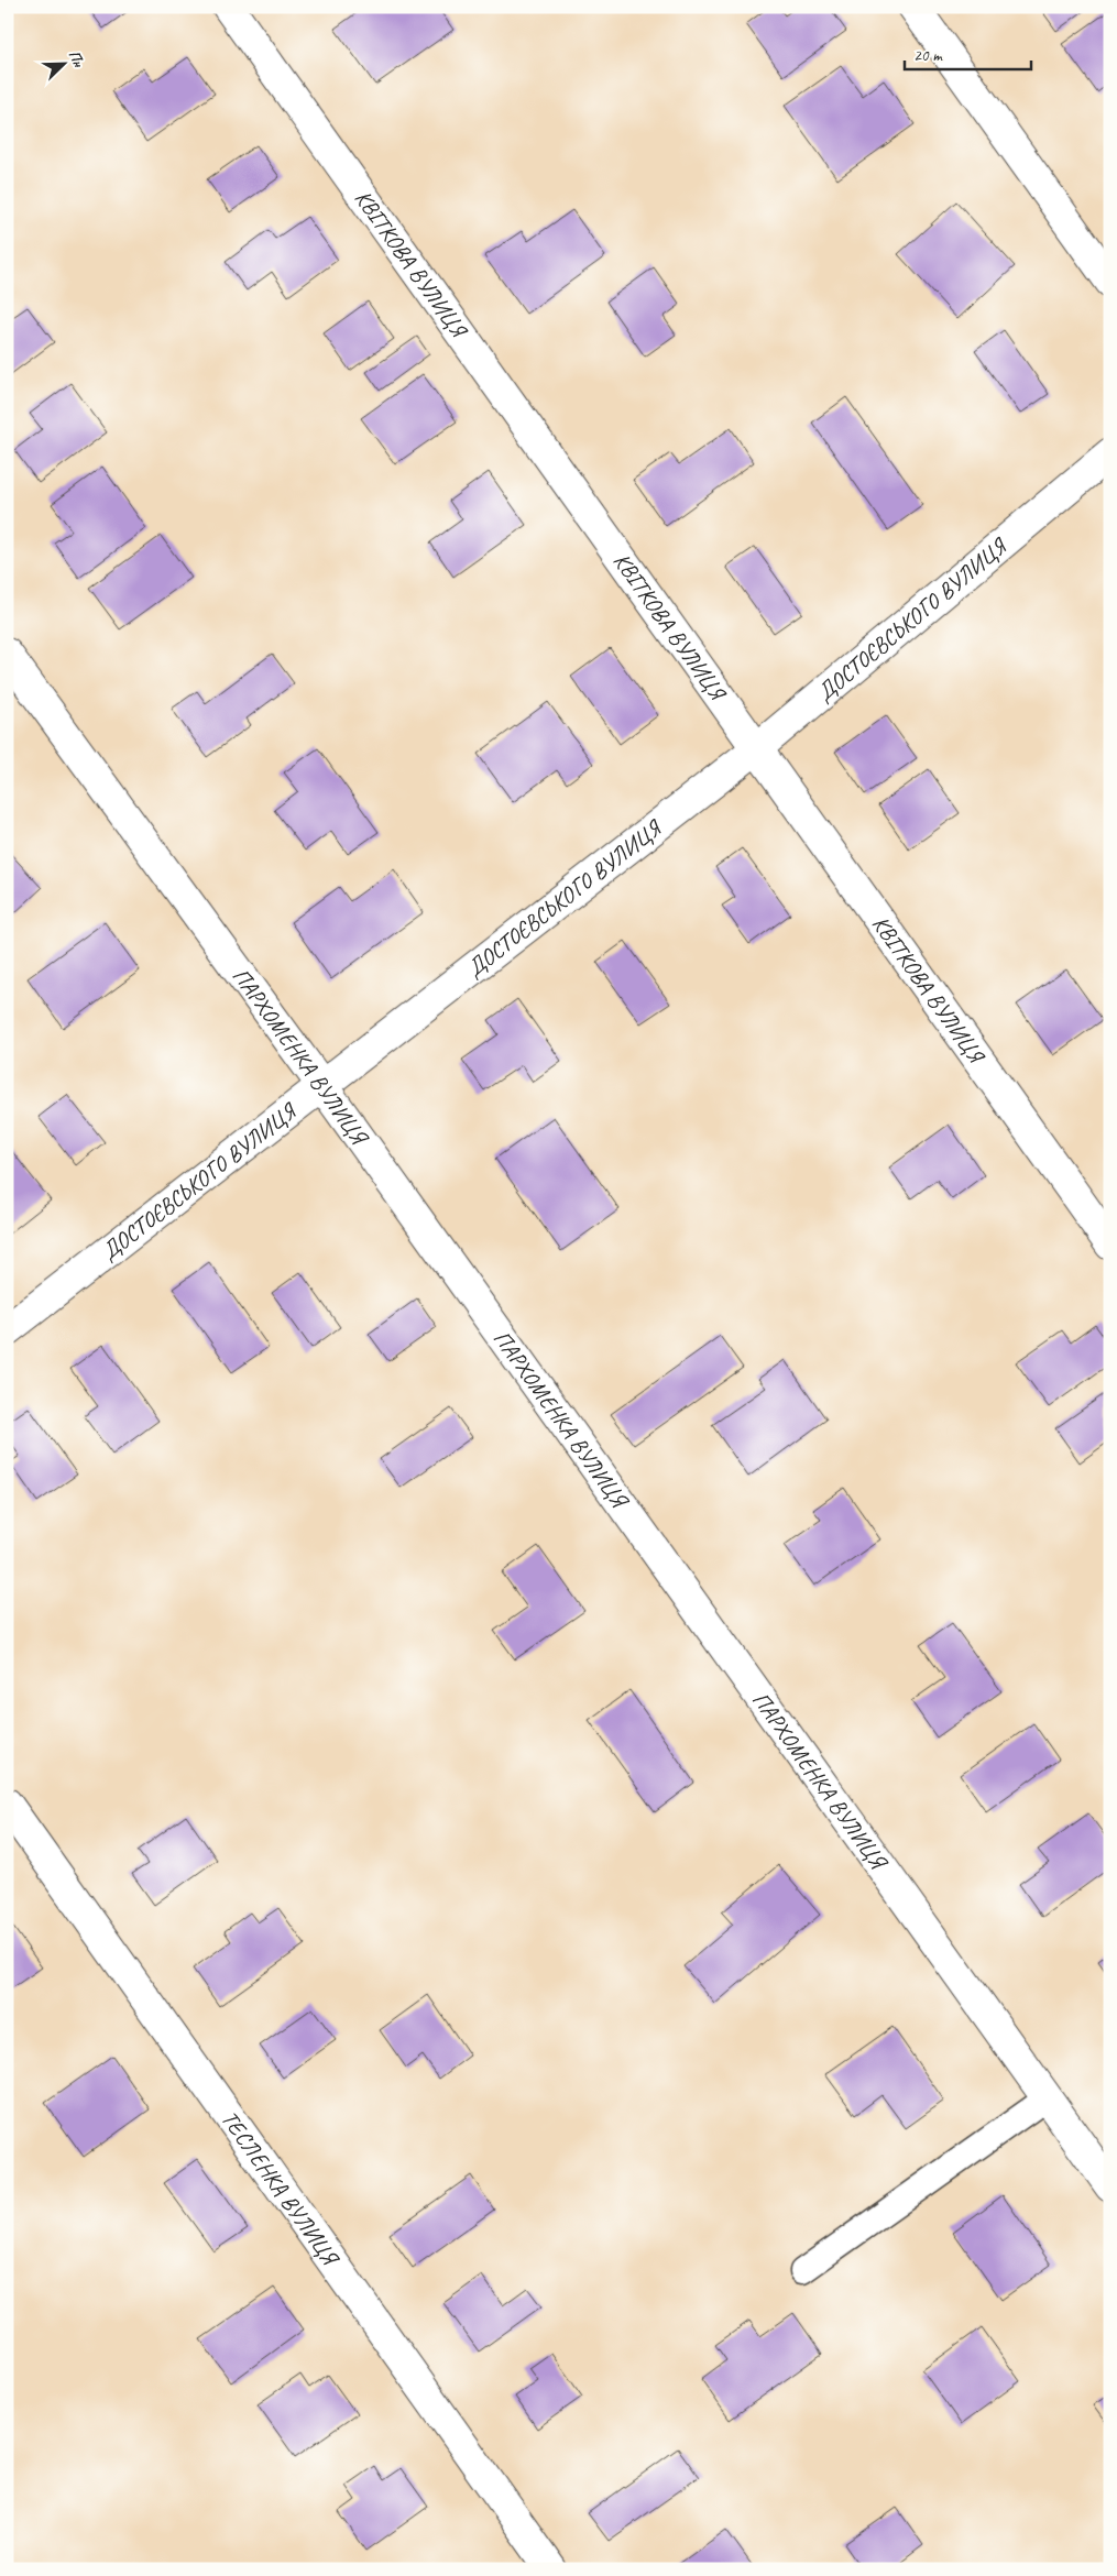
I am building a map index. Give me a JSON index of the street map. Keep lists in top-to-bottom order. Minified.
{"streets":{"street":["КВІТКОВА ВУЛИЦЯ","ДОСТОЄВСЬКОГО ВУЛИЦЯ","ПАРХОМЕНКА ВУЛИЦЯ","ТЕСЛЕНКА ВУЛИЦЯ"]},"crossings":[["КВІТКОВА ВУЛИЦЯ","ДОСТОЄВСЬКОГО ВУЛИЦЯ"],["ДОСТОЄВСЬКОГО ВУЛИЦЯ","ПАРХОМЕНКА ВУЛИЦЯ"]],"scale_bar":"20 m","north":"top right"}
